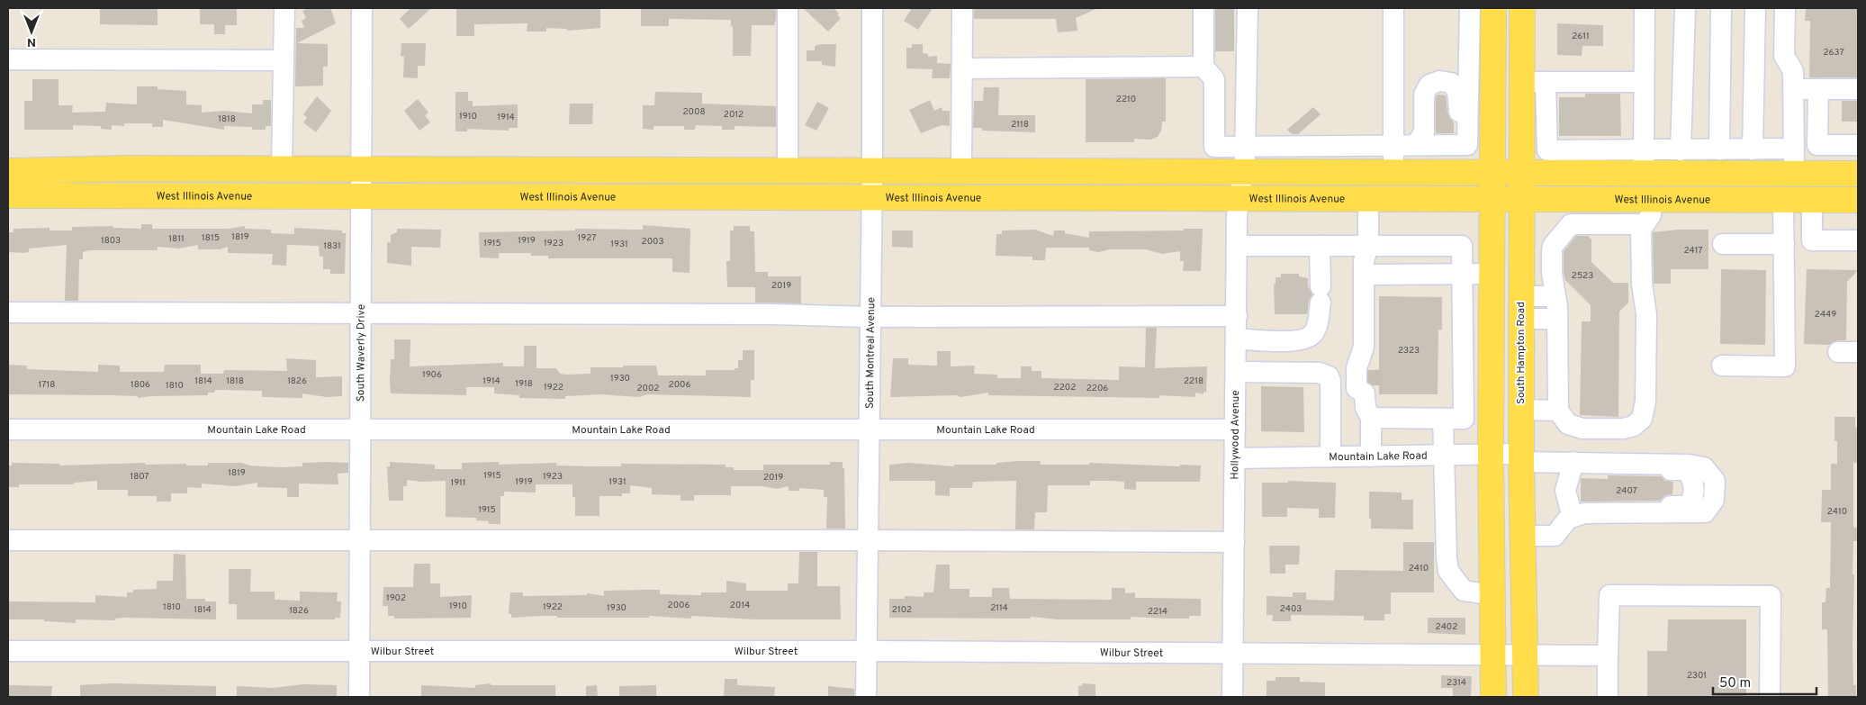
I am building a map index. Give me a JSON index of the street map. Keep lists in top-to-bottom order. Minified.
{"streets":{"main road":["West Illinois Avenue","South Hampton Road"],"street":["South Montreal Avenue","South Waverly Drive","Mountain Lake Road","Hollywood Avenue","Wilbur Street"]},"crossings":[["West Illinois Avenue","South Montreal Avenue"],["West Illinois Avenue","South Waverly Drive"],["West Illinois Avenue","South Hampton Road"],["West Illinois Avenue","Hollywood Avenue"],["South Montreal Avenue","Mountain Lake Road"],["South Montreal Avenue","Wilbur Street"],["South Waverly Drive","Mountain Lake Road"],["South Waverly Drive","Wilbur Street"],["South Hampton Road","Mountain Lake Road"],["South Hampton Road","Wilbur Street"],["Mountain Lake Road","Hollywood Avenue"],["Hollywood Avenue","Wilbur Street"]],"house_numbers":["2611","2637","2210","2008","2012","1910","1914","1818","2118","1819","1815","1927","1811","1803","1919","2003","1915","1923","1931","1831","2417","2523","2019","2449","2323","1906","1930","1814","1818","1826","1914","2218","1918","1718","1806","2006","1810","1922","2202","2002","2206","1819","1915","1807","1923","2019","1919","1931","1911","2407","1915","2410","2410","1902","2006","2014","1910","1810","1922","1930","2114","2403","1814","2102","1826","2214","2402","2301","2314"],"scale_bar":"50 m","north":"bottom"}
